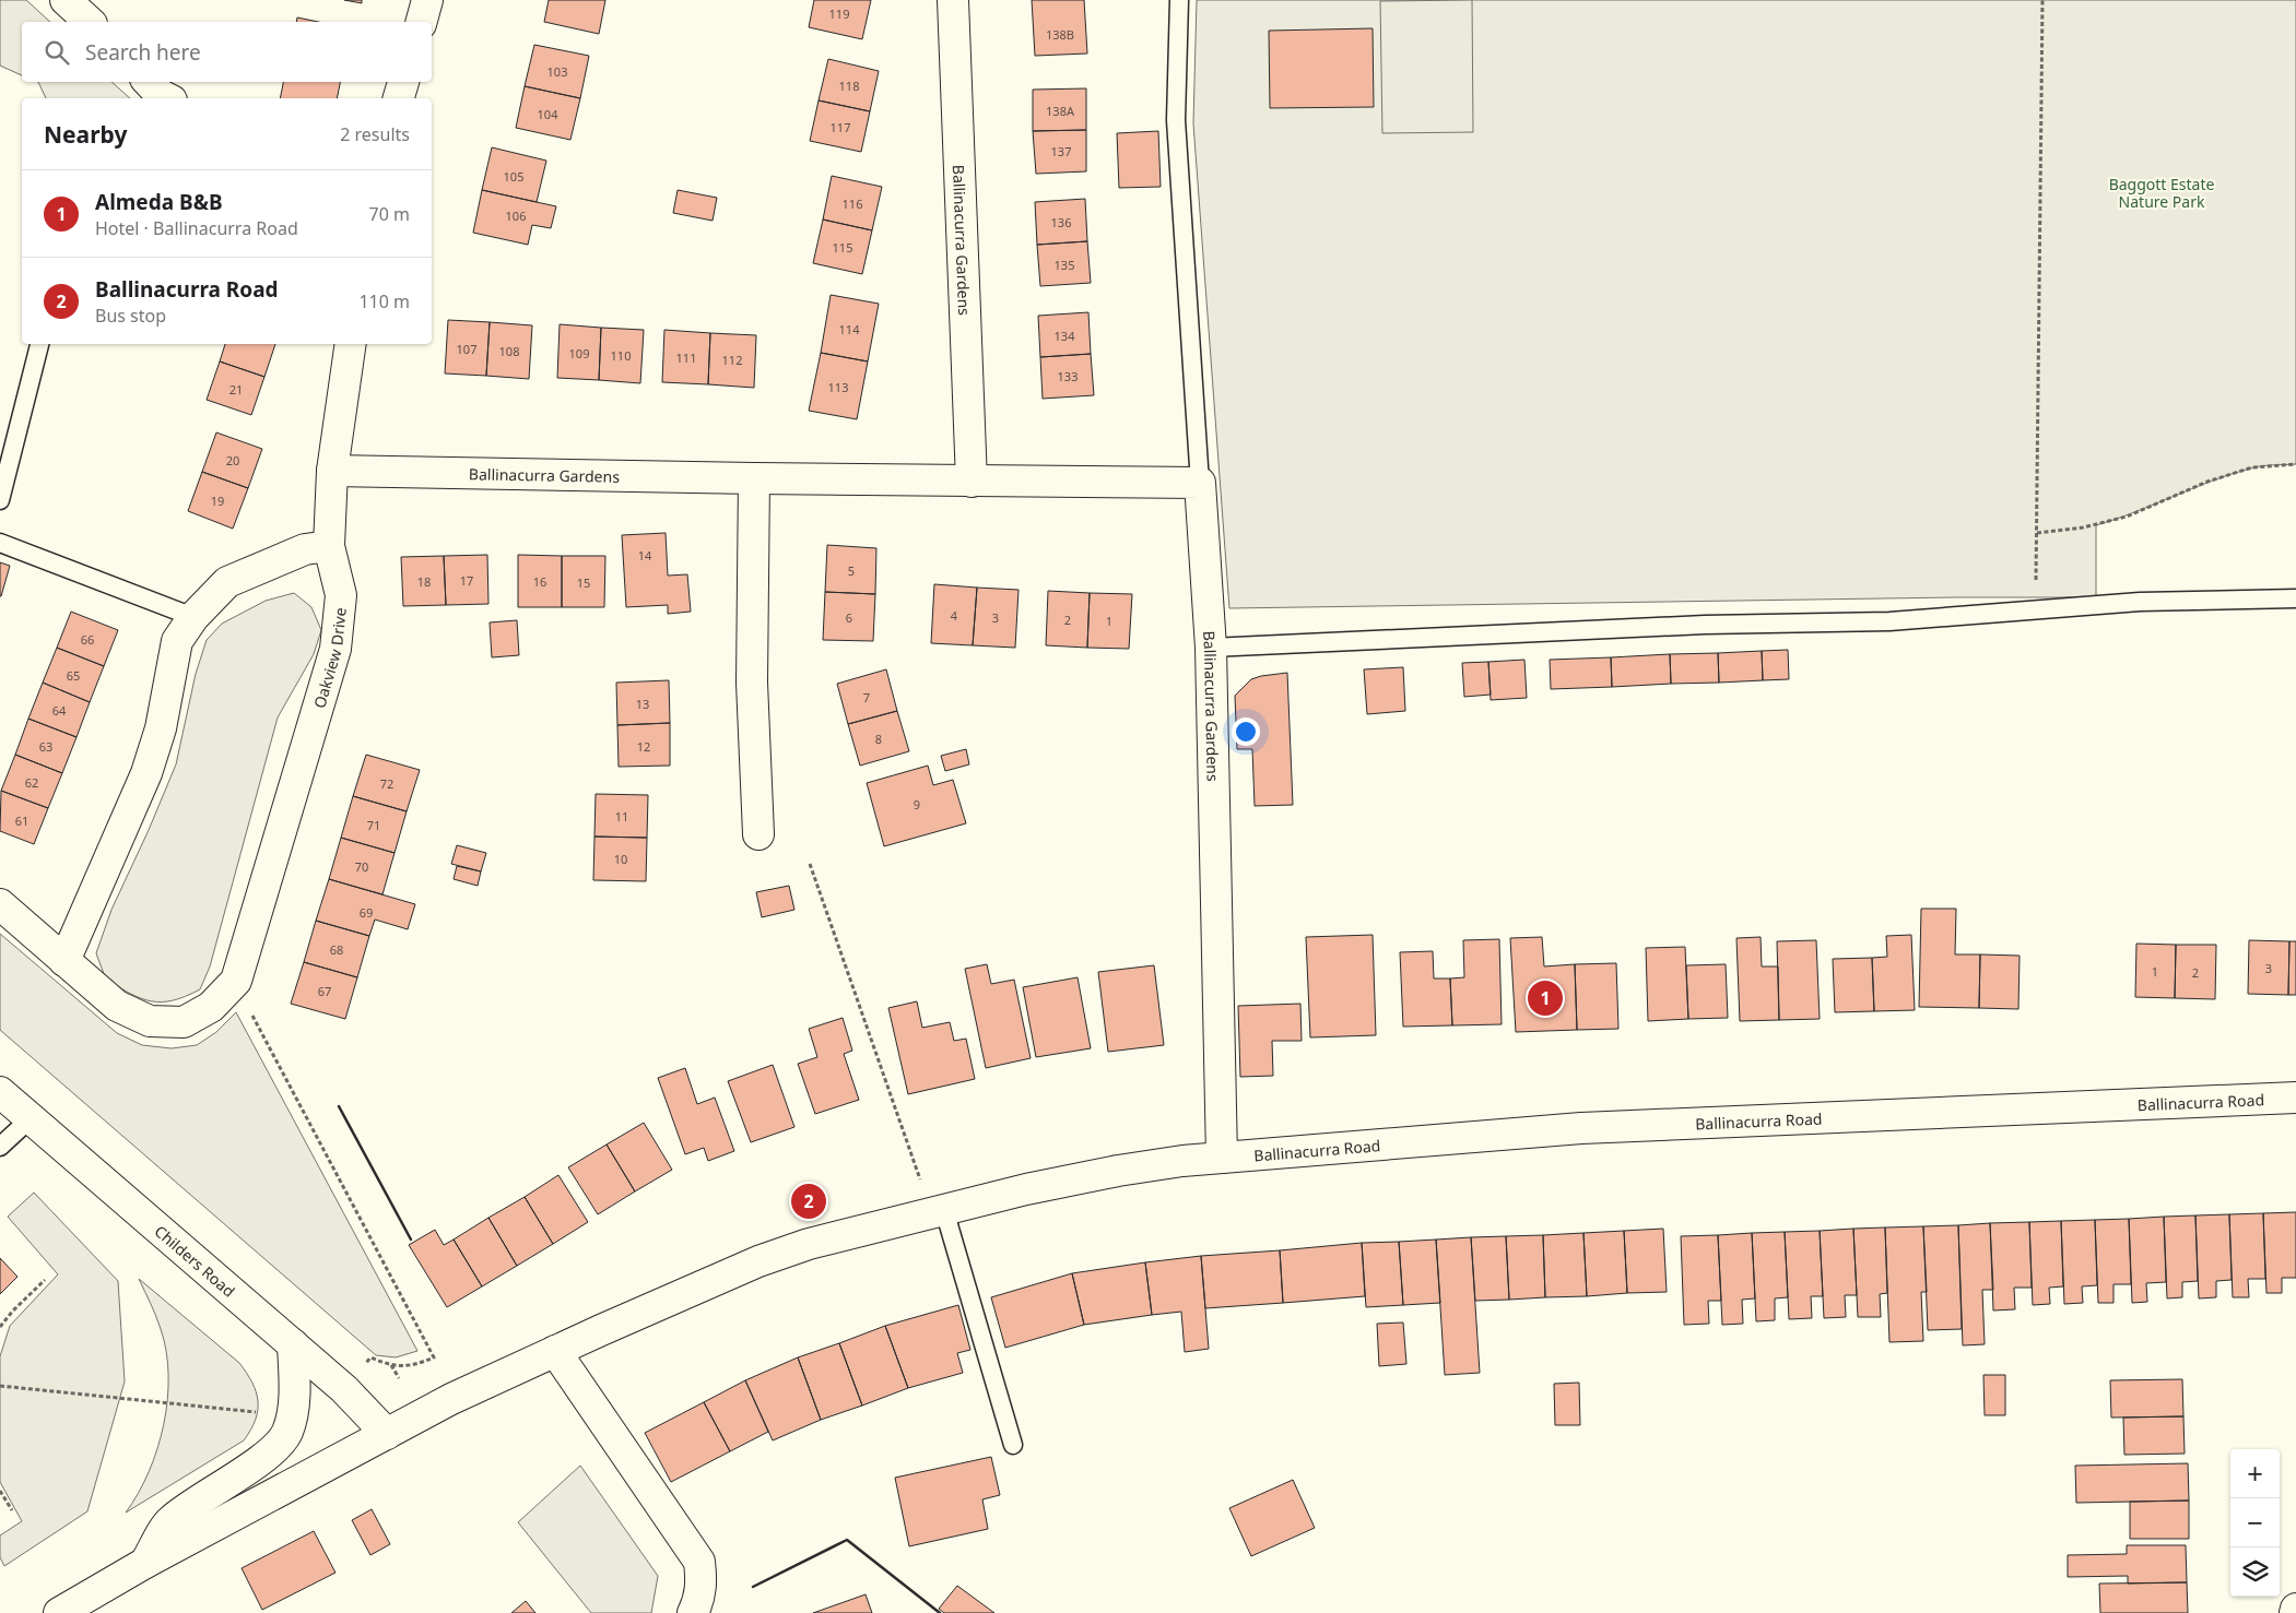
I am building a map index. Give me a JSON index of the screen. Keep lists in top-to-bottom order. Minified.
{"streets":{"street":["Ballinacurra Gardens","Oakview Drive","Ballinacurra Road","Childers Road"]},"crossings":[["Ballinacurra Gardens","Ballinacurra Road"],["Ballinacurra Road","Childers Road"]],"parks":["Baggott Estate Nature Park"],"house_numbers":["119","138B","103","118","138A","104","117","137","105","116","106","136","115","135","114","134","107","108","109","110","111","112","133","113","21","20","19","14","5","17","18","16","15","4","6","3","2","1","66","65","7","13","64","8","63","12","62","72","9","11","61","71","10","70","69","68","3","1","2","67"],"page":{"search":"Search here","heading":["Nearby","2 results"],"list":[{"mark":"1","name":"Almeda B&B","note":"Hotel · Ballinacurra Road","value":"70 m"},{"mark":"2","name":"Ballinacurra Road","note":"Bus stop","value":"110 m"}],"pins":["1","2"],"map_buttons":["+","−"]}}
